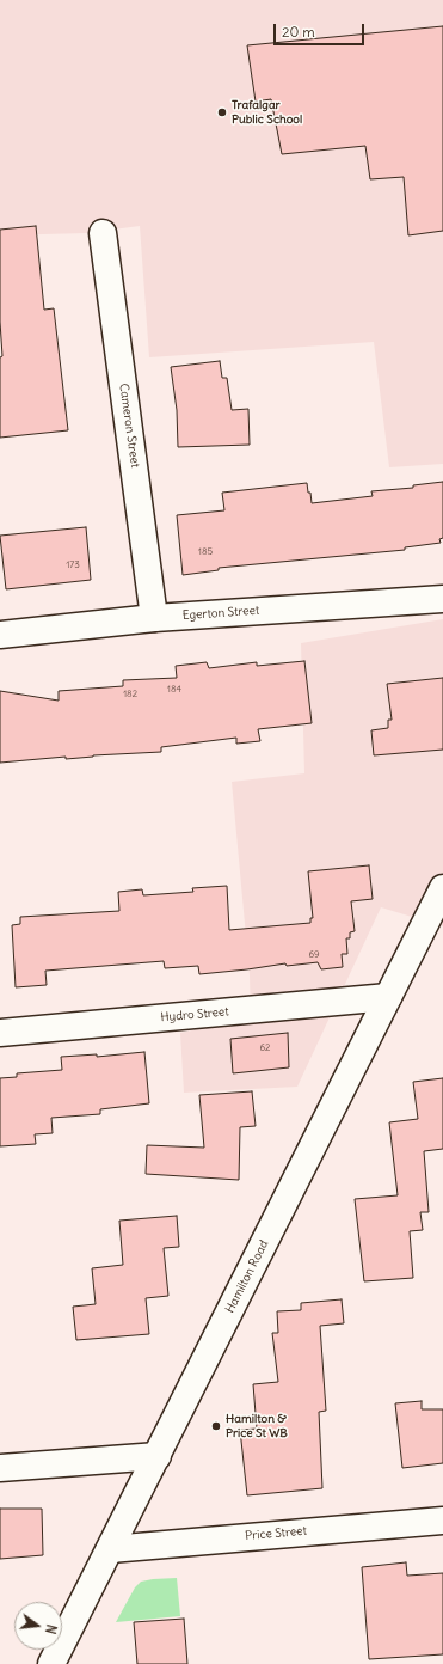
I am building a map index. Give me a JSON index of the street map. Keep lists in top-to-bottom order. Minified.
{"streets":{"street":["Cameron Street","Egerton Street","Hydro Street","Hamilton Road","Price Street"]},"crossings":[["Cameron Street","Egerton Street"],["Hydro Street","Hamilton Road"],["Hamilton Road","Price Street"]],"places":["Trafalgar Public School","Hamilton & Price St WB"],"house_numbers":["185","173","184","182","69","62"],"scale_bar":"20 m","north":"right"}
